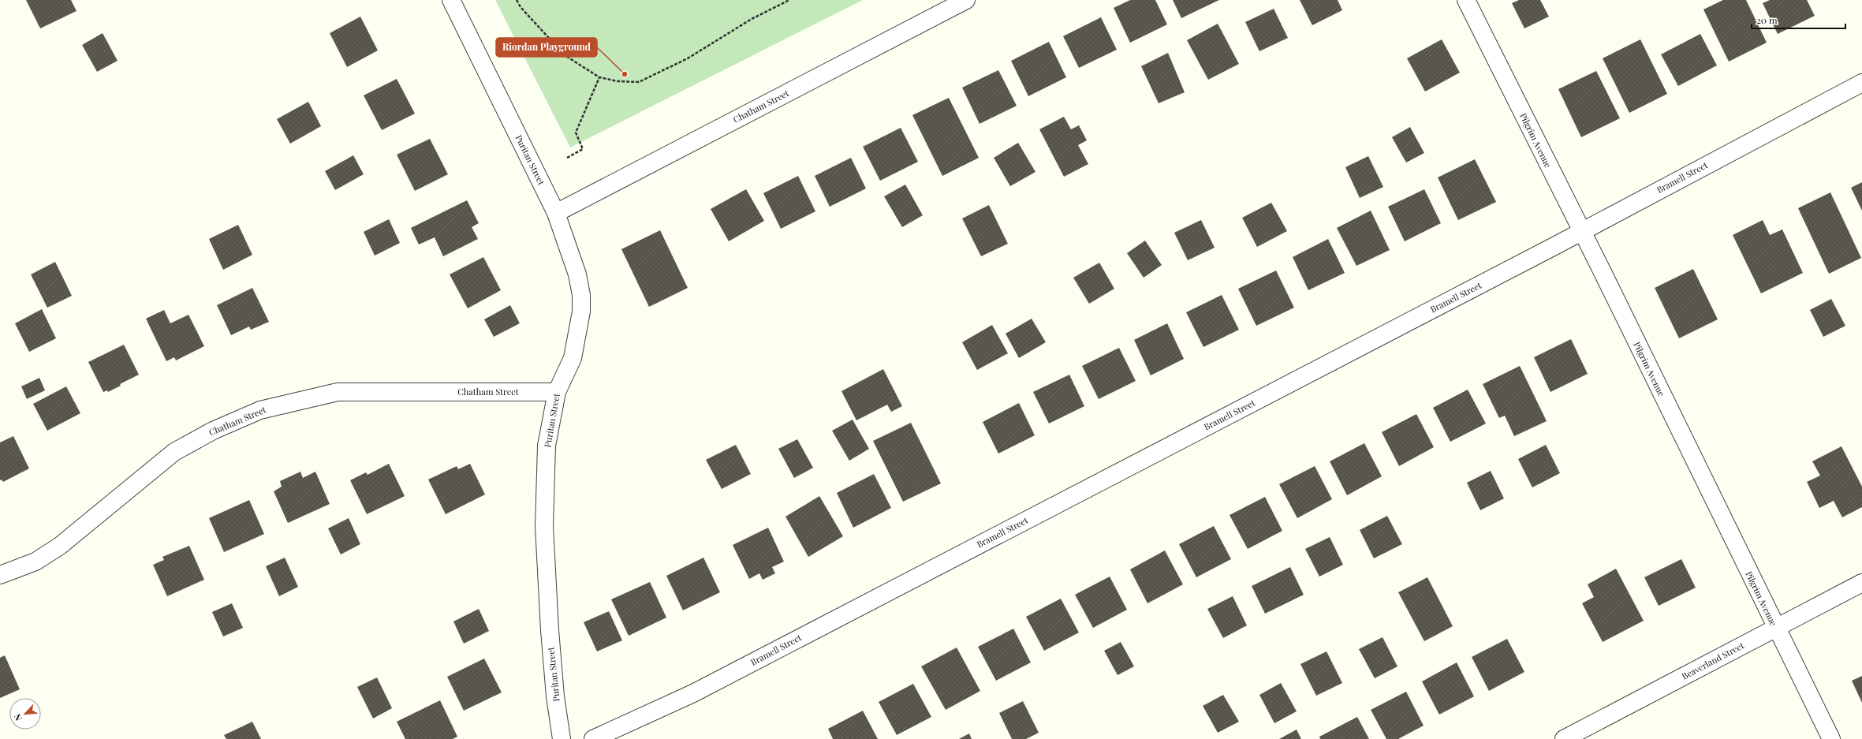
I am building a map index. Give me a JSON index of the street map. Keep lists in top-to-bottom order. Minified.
{"streets":{"street":["Chatham Street","Pilgrim Avenue","Puritan Street","Bramell Street","Beaverland Street"]},"crossings":[["Chatham Street","Puritan Street"],["Pilgrim Avenue","Bramell Street"],["Pilgrim Avenue","Beaverland Street"]],"places":["Riordan Playground"],"scale_bar":"20 m","north":"bottom left"}
